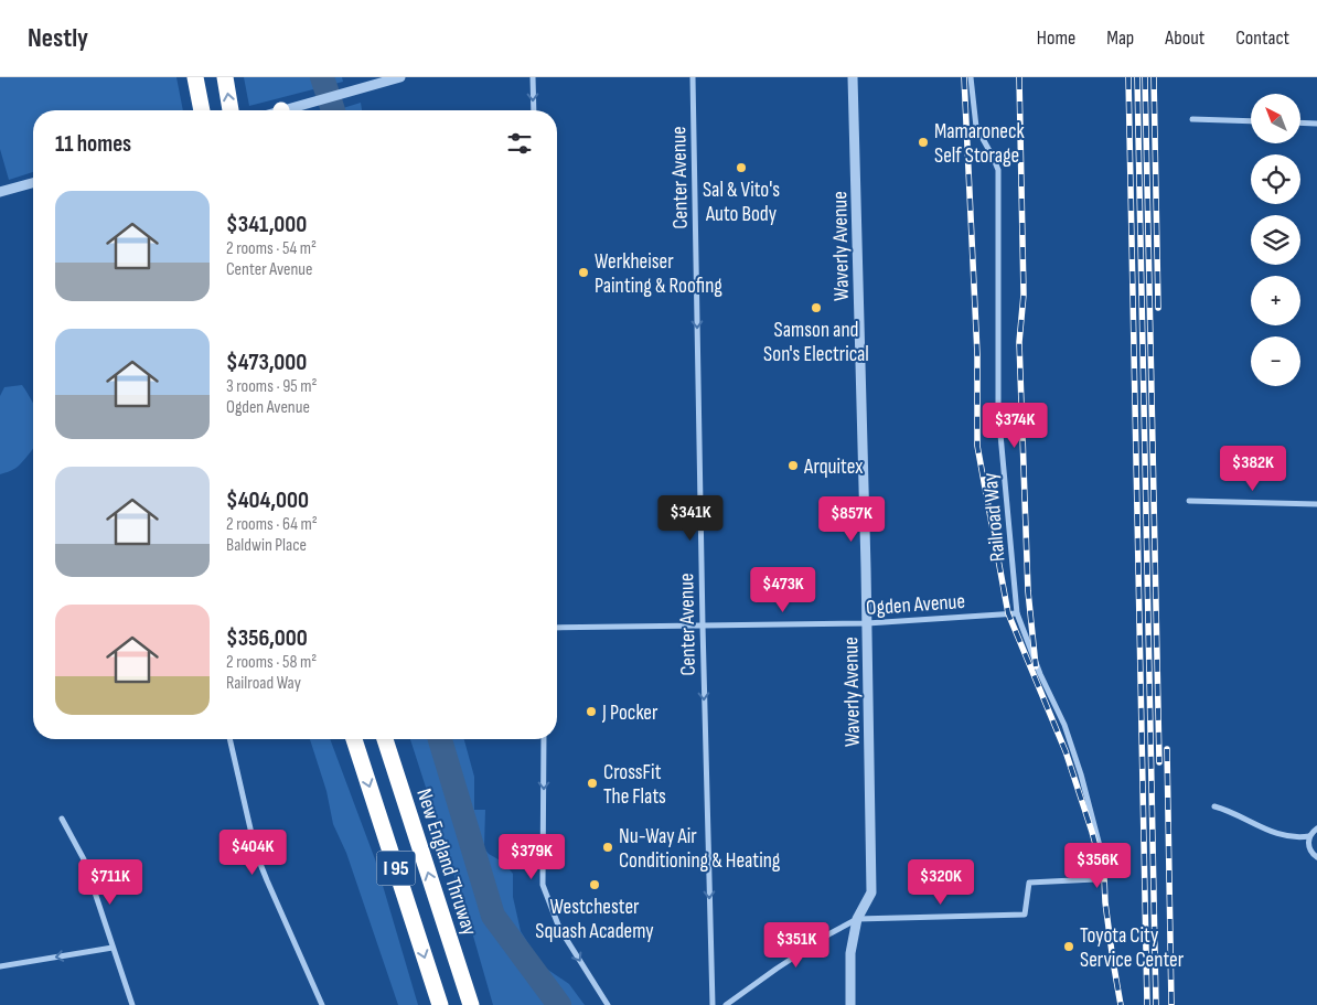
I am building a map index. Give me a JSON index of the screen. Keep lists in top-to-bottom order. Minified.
{"streets":{"highway":["New England Thruway","I 95"],"street":["Center Avenue","Waverly Avenue","Railroad Way","Ogden Avenue"]},"crossings":[["Center Avenue","Ogden Avenue"],["Waverly Avenue","Railroad Way"],["Waverly Avenue","Ogden Avenue"],["Railroad Way","Ogden Avenue"]],"one_way":["Center Avenue"],"places":["Mamaroneck Self Storage","Sal & Vito's Auto Body","Werkheiser Painting & Roofing","Samson and Son's Electrical","Arquitex","J Pocker","CrossFit The Flats","Nu-Way Air Conditioning & Heating","Westchester Squash Academy","Toyota City Service Center"],"north":"top left","page":{"header":"Nestly","nav":["Home","Map","About","Contact"],"map_buttons":["+","−"],"heading":"11 homes","list":[{"name":"$341,000","note":"2 rooms · 54 m² · Center Avenue"},{"name":"$473,000","note":"3 rooms · 95 m² · Ogden Avenue"},{"name":"$404,000","note":"2 rooms · 64 m² · Baldwin Place"},{"name":"$356,000","note":"2 rooms · 58 m² · Railroad Way"}],"price":["$374K","$382K","$341K","$857K","$473K","$404K","$379K","$356K","$711K","$320K","$351K"]}}
